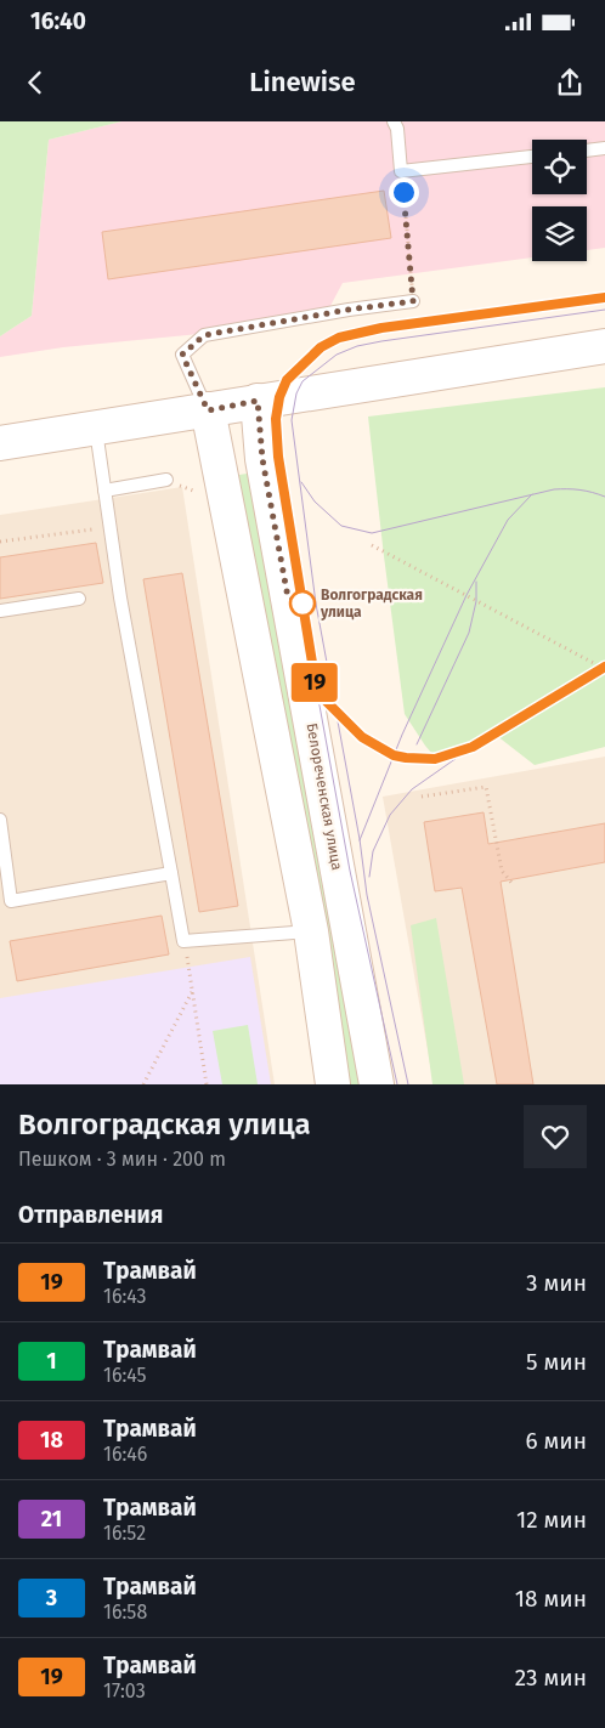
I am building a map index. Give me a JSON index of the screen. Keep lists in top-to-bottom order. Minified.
{"streets":{"street":["Белореченская улица"]},"places":["Волгоградская улица"],"lines":["tram line 19"],"page":{"status":"16:40","header":"Linewise","on_map":"19","heading":[["Волгоградская улица","Пешком · 3 мин · 200 m"],"Отправления"],"list":[{"mark":"19","name":"Трамвай","note":"16:43","value":"3 мин"},{"mark":"1","name":"Трамвай","note":"16:45","value":"5 мин"},{"mark":"18","name":"Трамвай","note":"16:46","value":"6 мин"},{"mark":"21","name":"Трамвай","note":"16:52","value":"12 мин"},{"mark":"3","name":"Трамвай","note":"16:58","value":"18 мин"},{"mark":"19","name":"Трамвай","note":"17:03","value":"23 мин"}]}}
